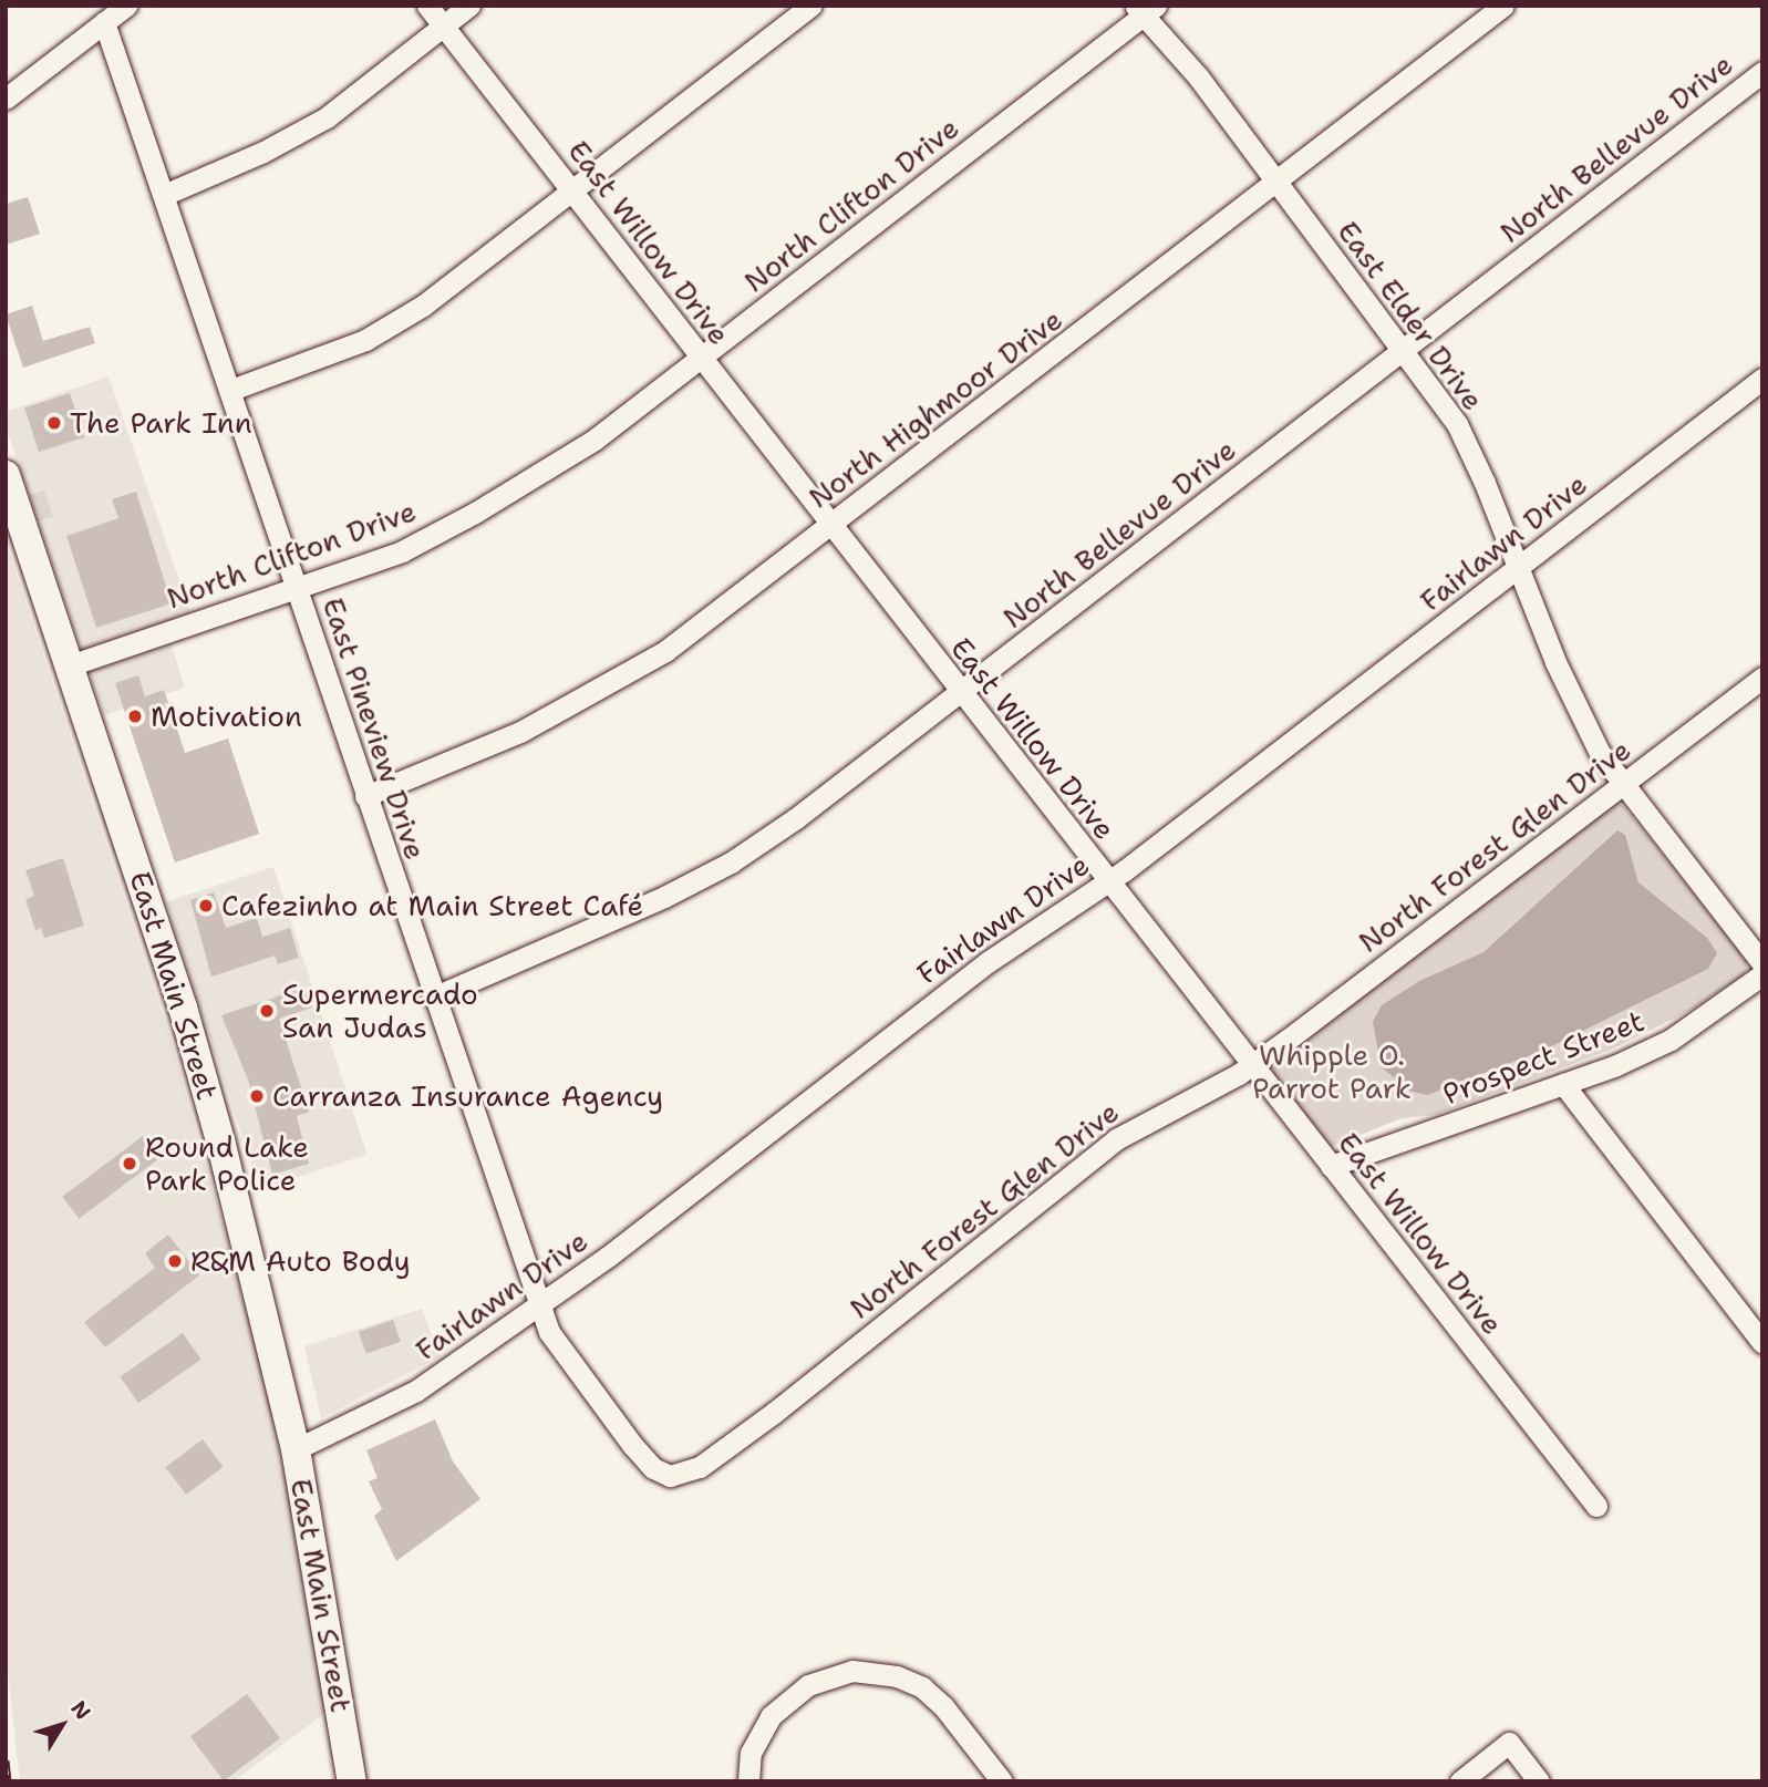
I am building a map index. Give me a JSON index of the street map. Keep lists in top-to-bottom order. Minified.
{"streets":{"main road":["East Main Street"],"street":["North Bellevue Drive","North Clifton Drive","East Willow Drive","East Elder Drive","North Highmoor Drive","Fairlawn Drive","East Pineview Drive","North Forest Glen Drive","Prospect Street"]},"crossings":[["North Bellevue Drive","East Willow Drive"],["North Bellevue Drive","East Elder Drive"],["North Bellevue Drive","East Pineview Drive"],["North Clifton Drive","East Willow Drive"],["North Clifton Drive","East Elder Drive"],["North Clifton Drive","East Pineview Drive"],["North Clifton Drive","East Main Street"],["East Willow Drive","North Highmoor Drive"],["East Willow Drive","Fairlawn Drive"],["East Willow Drive","North Forest Glen Drive"],["East Willow Drive","Prospect Street"],["East Elder Drive","North Highmoor Drive"],["East Elder Drive","Fairlawn Drive"],["East Elder Drive","North Forest Glen Drive"],["North Highmoor Drive","East Pineview Drive"],["Fairlawn Drive","East Pineview Drive"],["Fairlawn Drive","East Main Street"],["East Pineview Drive","North Forest Glen Drive"]],"parks":["Whipple O. Parrot Park"],"places":["The Park Inn","Motivation","Cafezinho at Main Street Café","Supermercado San Judas","Carranza Insurance Agency","Round Lake Park Police","R&M Auto Body"],"north":"top right"}
